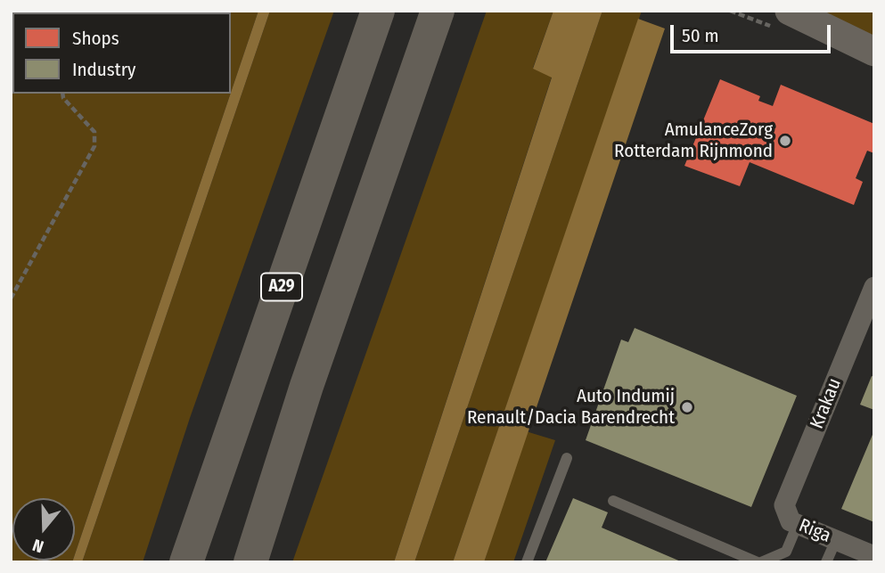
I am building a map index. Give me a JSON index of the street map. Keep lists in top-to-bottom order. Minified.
{"streets":{"highway":["A29"],"street":["Krakau","Riga"]},"crossings":[["Krakau","Riga"]],"places":["AmulanceZorg Rotterdam Rijnmond","Auto Indumij Renault/Dacia Barendrecht"],"legend":["Shops","Industry"],"scale_bar":"50 m","north":"bottom"}
